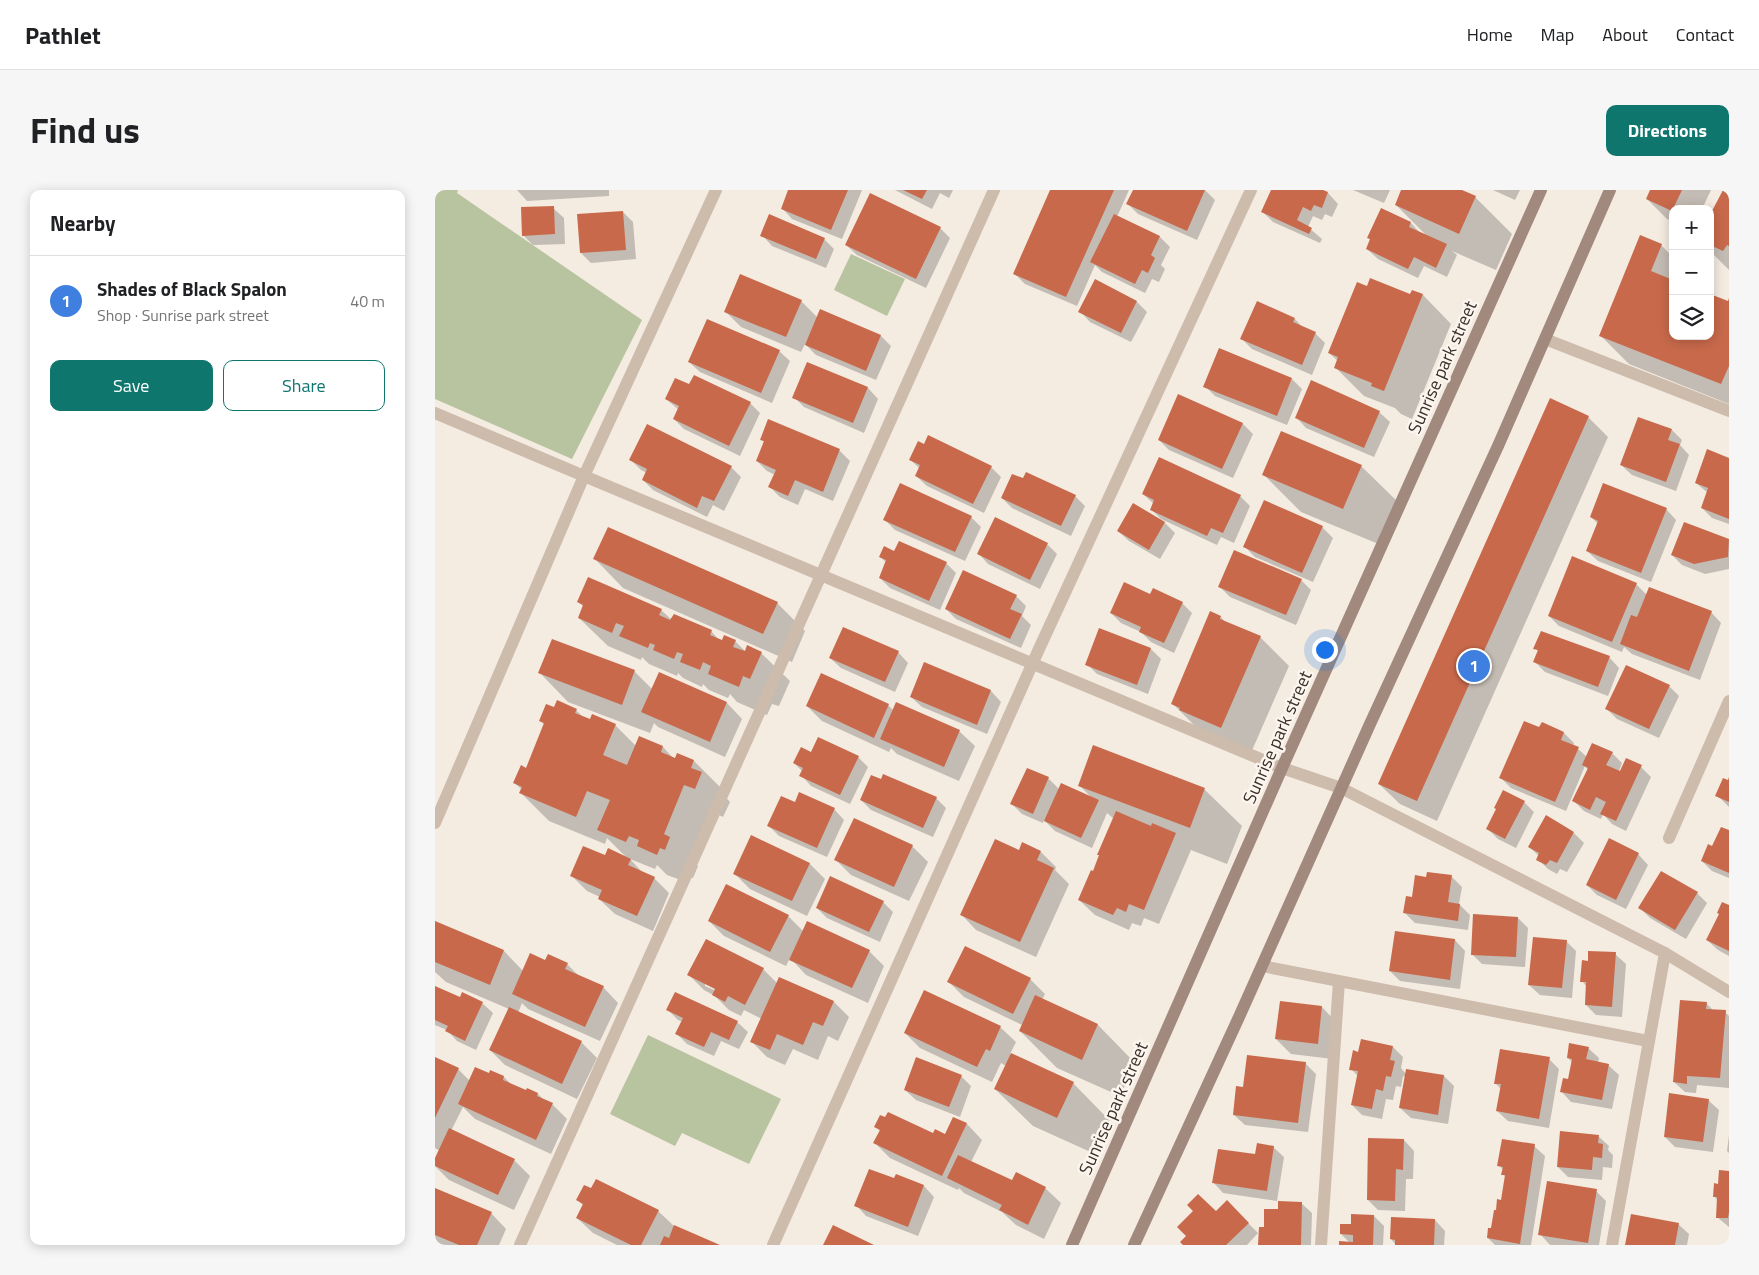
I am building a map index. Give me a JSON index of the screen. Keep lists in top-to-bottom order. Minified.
{"streets":{"main road":["Sunrise park street"]},"page":{"header":"Pathlet","nav":["Home","Map","About","Contact"],"title":"Find us","buttons":["Directions",["Save","Share"]],"heading":"Nearby","map_buttons":["+","−"],"list":[{"mark":"1","name":"Shades of Black Spalon","note":"Shop · Sunrise park street","value":"40 m"}],"pins":"1"}}
